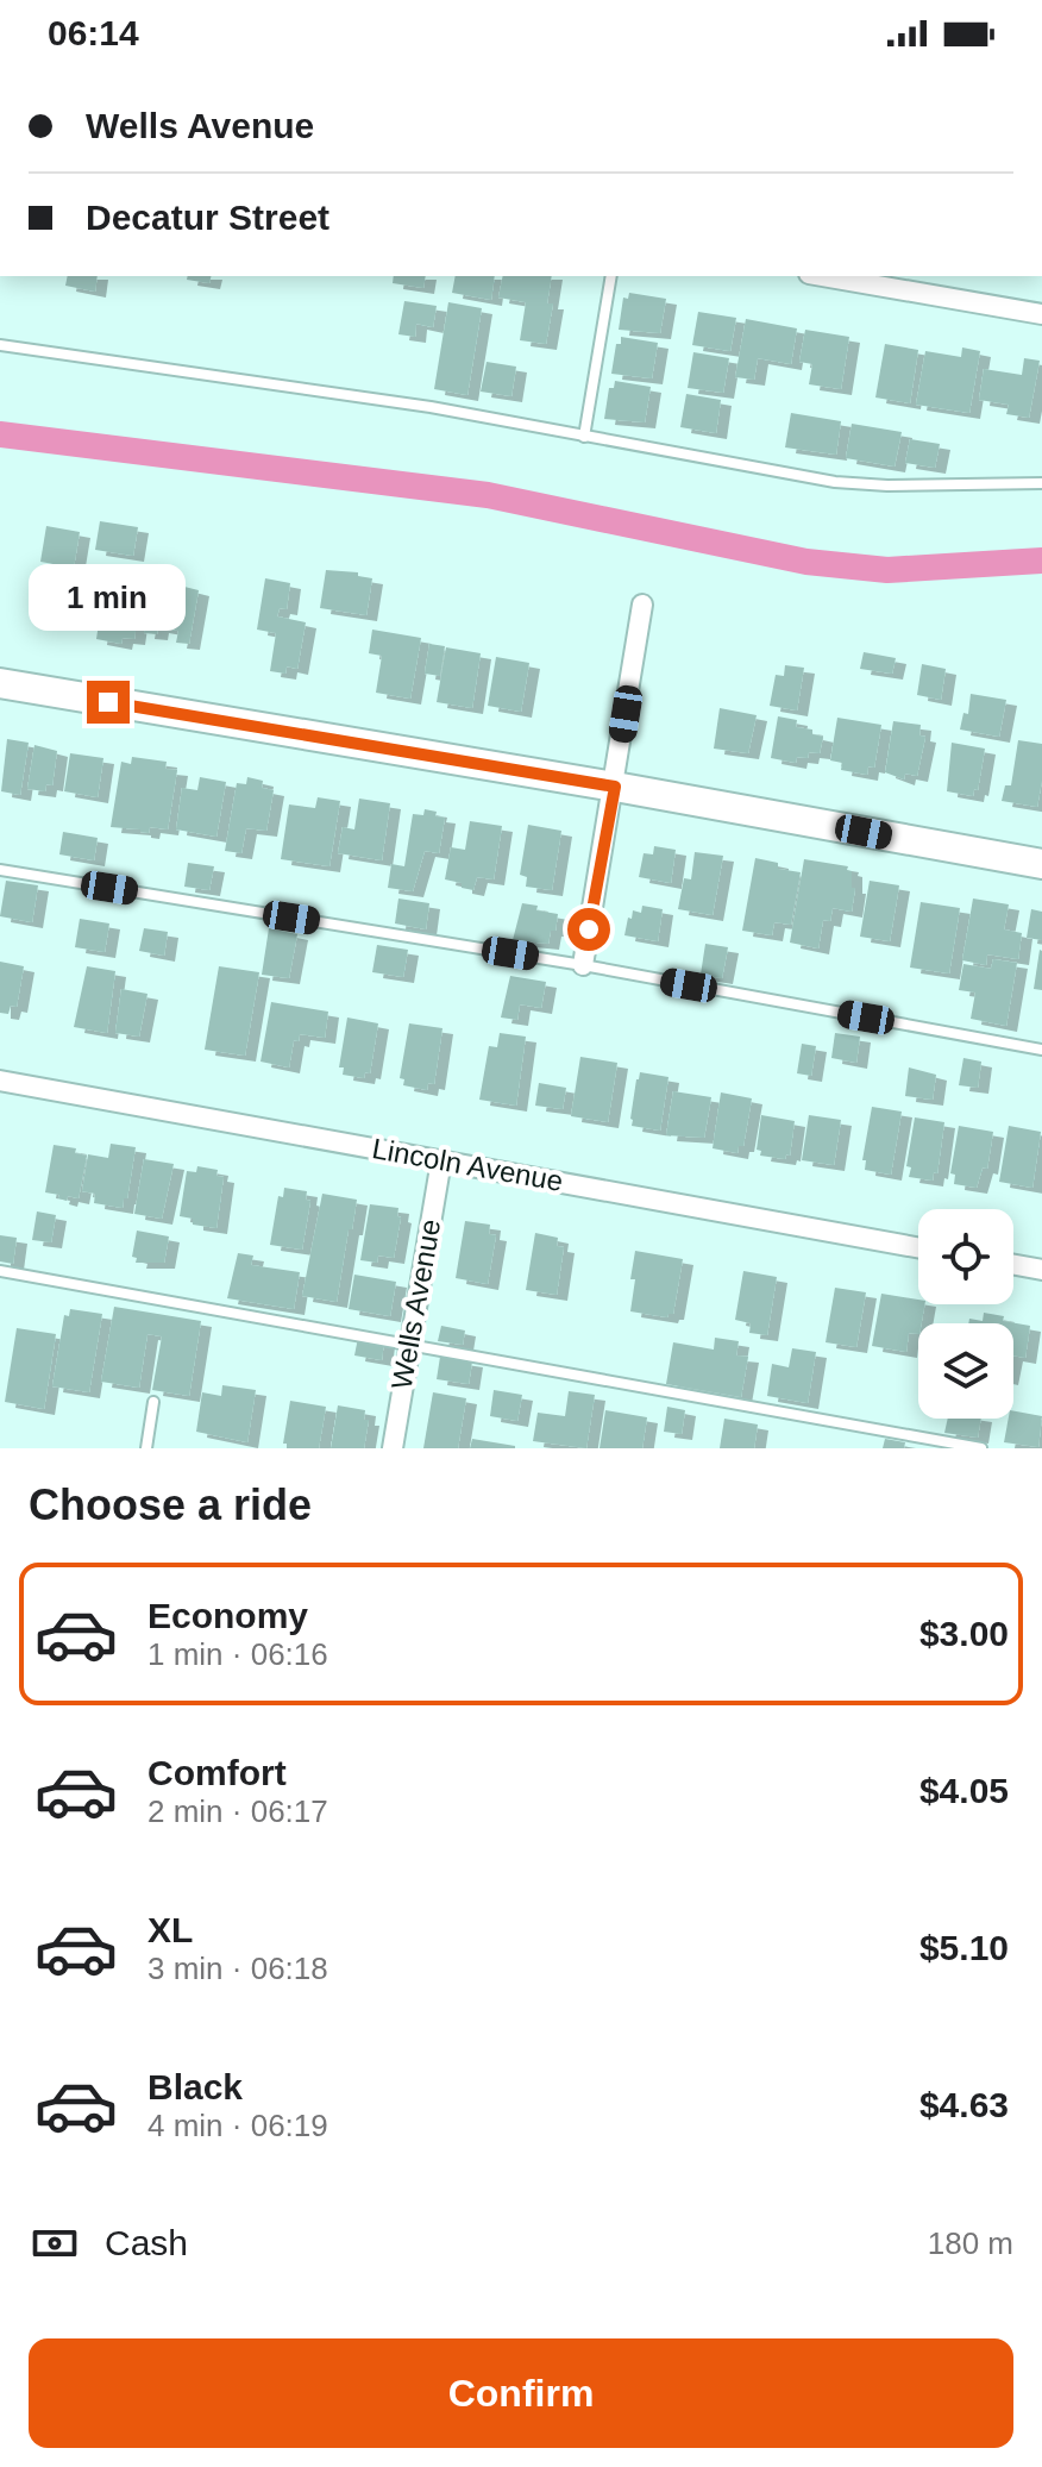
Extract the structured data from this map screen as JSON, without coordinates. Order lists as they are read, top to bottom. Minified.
{"streets":{"street":["Lincoln Avenue","Wells Avenue"]},"crossings":[["Lincoln Avenue","Wells Avenue"]],"page":{"status":"06:14","banner":["Wells Avenue","Decatur Street"],"bubble":"1 min","heading":"Choose a ride","list":[{"name":"Economy","note":"1 min · 06:16","value":"$3.00"},{"name":"Comfort","note":"2 min · 06:17","value":"$4.05"},{"name":"XL","note":"3 min · 06:18","value":"$5.10"},{"name":"Black","note":"4 min · 06:19","value":"$4.63"}],"pay":["Cash","180 m"],"buttons":"Confirm"}}
